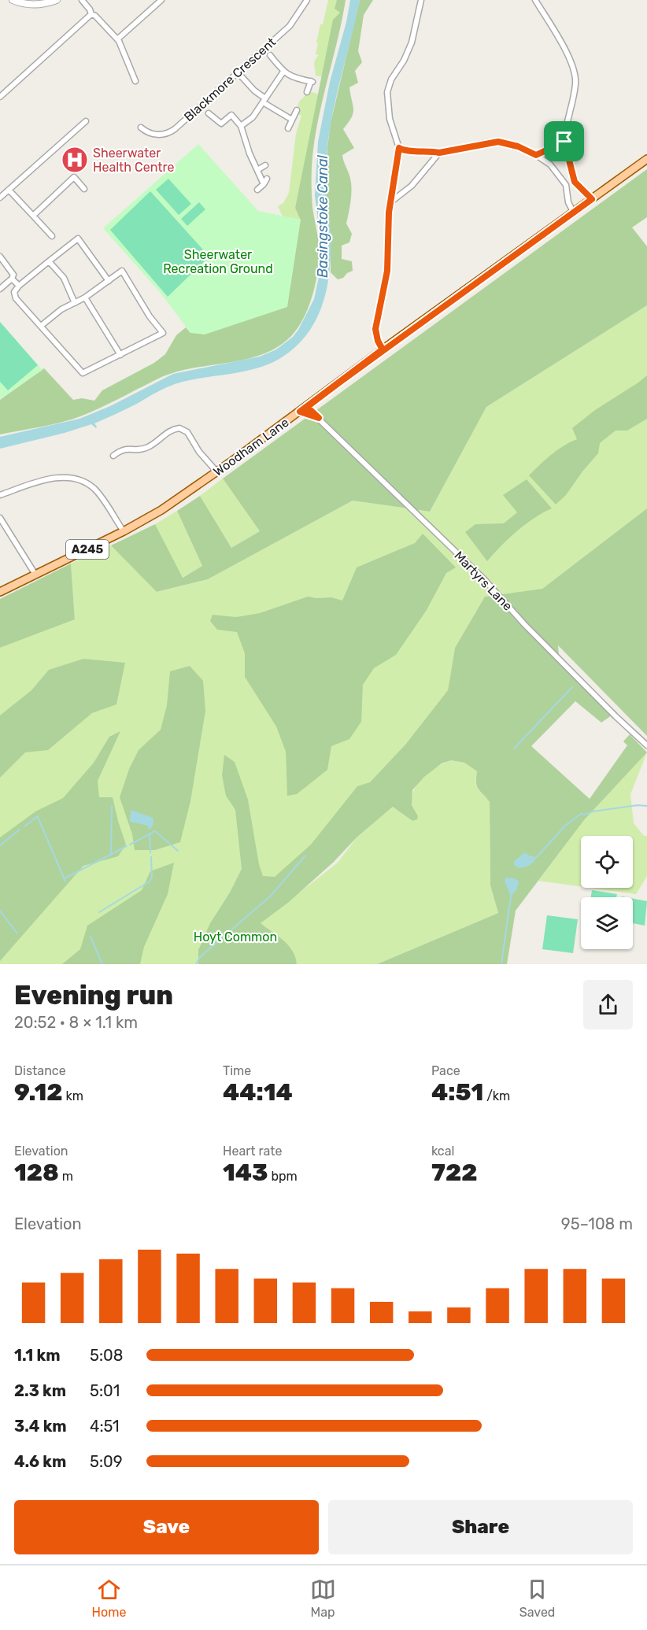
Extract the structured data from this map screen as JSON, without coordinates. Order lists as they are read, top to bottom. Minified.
{"streets":{"main road":["Woodham Lane","A245"],"street":["Blackmore Crescent","Martyrs Lane"]},"crossings":[["Woodham Lane","Martyrs Lane"]],"water":["Basingstoke Canal"],"parks":["Sheerwater Recreation Ground","Hoyt Common"],"places":{"hospital":["Sheerwater Health Centre"]},"page":{"heading":["Evening run","20:52 · 8 × 1.1 km"],"stats":[["Distance","9.12 km"],["Time","44:14"],["Pace","4:51 /km"],["Elevation","128 m"],["Heart rate","143 bpm"],["kcal","722"]],"chart":["Elevation","95–108 m"],"list":[{"name":"1.1 km","note":"5:08"},{"name":"2.3 km","note":"5:01"},{"name":"3.4 km","note":"4:51"},{"name":"4.6 km","note":"5:09"}],"buttons":["Save","Share"],"tabs":["Home","Map","Saved"]}}
